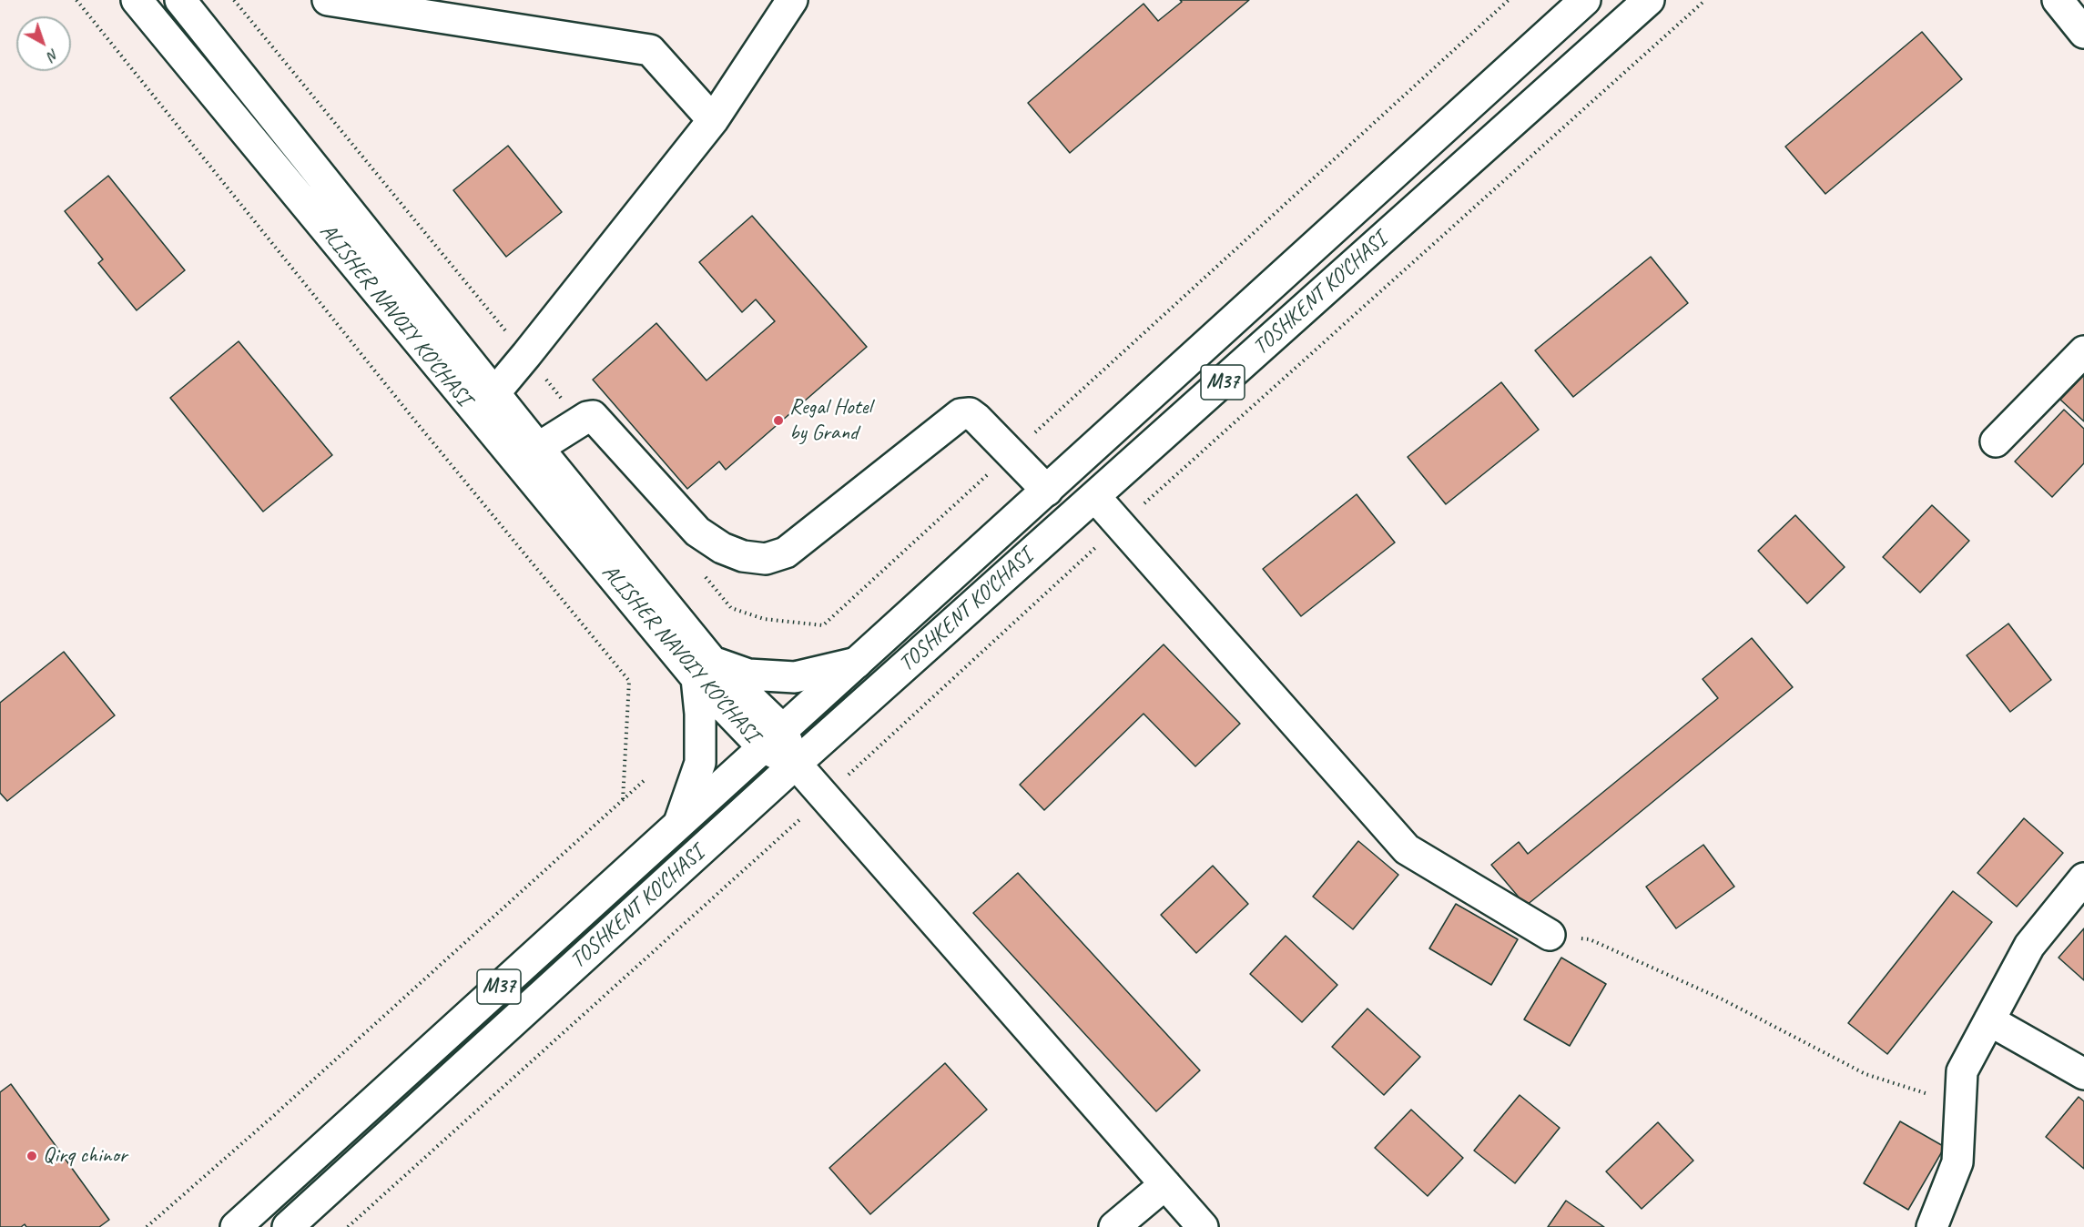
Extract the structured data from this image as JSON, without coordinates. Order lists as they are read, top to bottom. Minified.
{"streets":{"main road":["TOSHKENT KO'CHASI","ALISHER NAVOIY KO'CHASI","M37"]},"crossings":[["TOSHKENT KO'CHASI","ALISHER NAVOIY KO'CHASI"]],"places":["Regal Hotel by Grand","Qirq chinor"],"north":"bottom right"}
